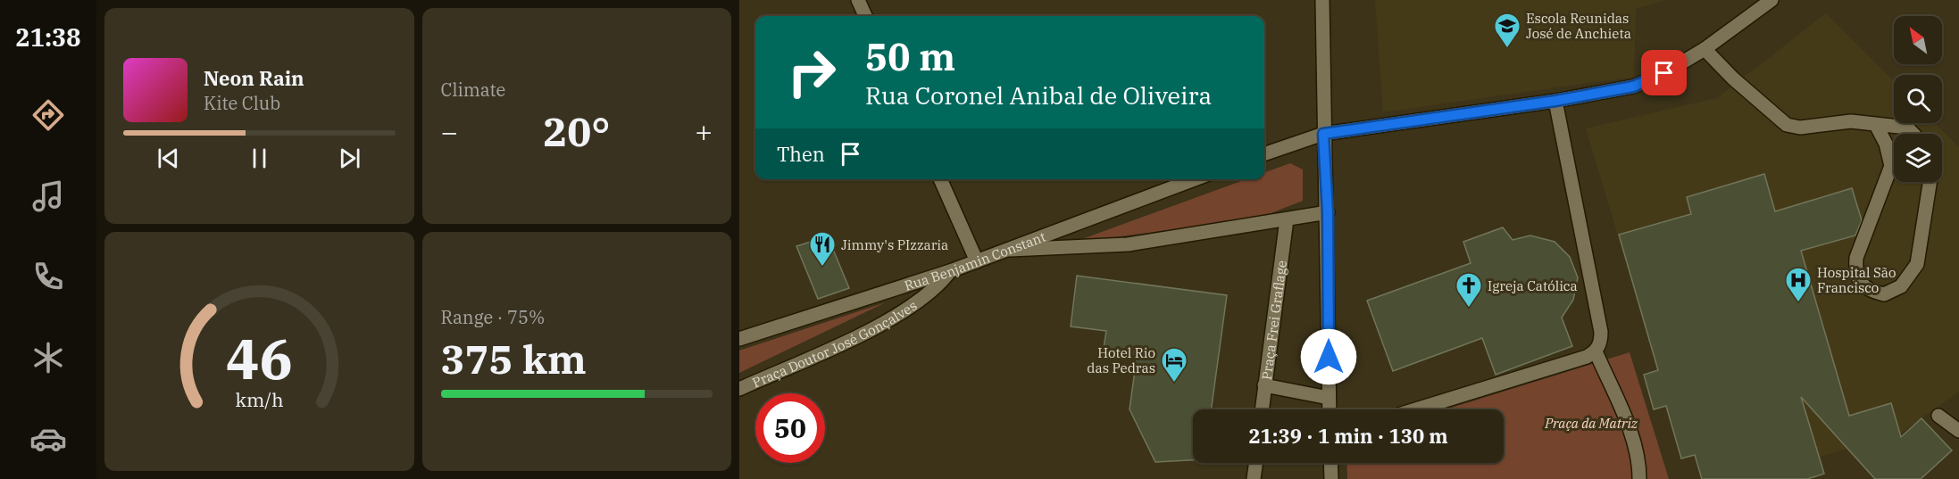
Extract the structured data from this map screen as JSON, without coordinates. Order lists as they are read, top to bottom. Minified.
{"streets":{"street":["Rua Benjamin Constant","Praça Frei Graflage","Praça Doutor José Gonçalves"]},"crossings":[["Rua Benjamin Constant","Praça Doutor José Gonçalves"]],"parks":["Praça da Matriz"],"places":{"school or university":["Escola Reunidas José de Anchieta"],"restaurant":["Jimmy's PIzzaria"],"hospital":["Hospital São Francisco"],"church":["Igreja Católica"],"hotel":["Hotel Rio das Pedras"]},"north":"top left","page":{"tabs":"21:38","tile":["Climate",["Range · 75%","375 km"]],"turn":["50 m","Rua Coronel Anibal de Oliveira"],"song":["Neon Rain","Kite Club"],"heat":["−","20°","+"],"then":"Then","limit":"50","trip":"21:39 · 1 min · 130 m","gauge":["46","km/h"]}}
